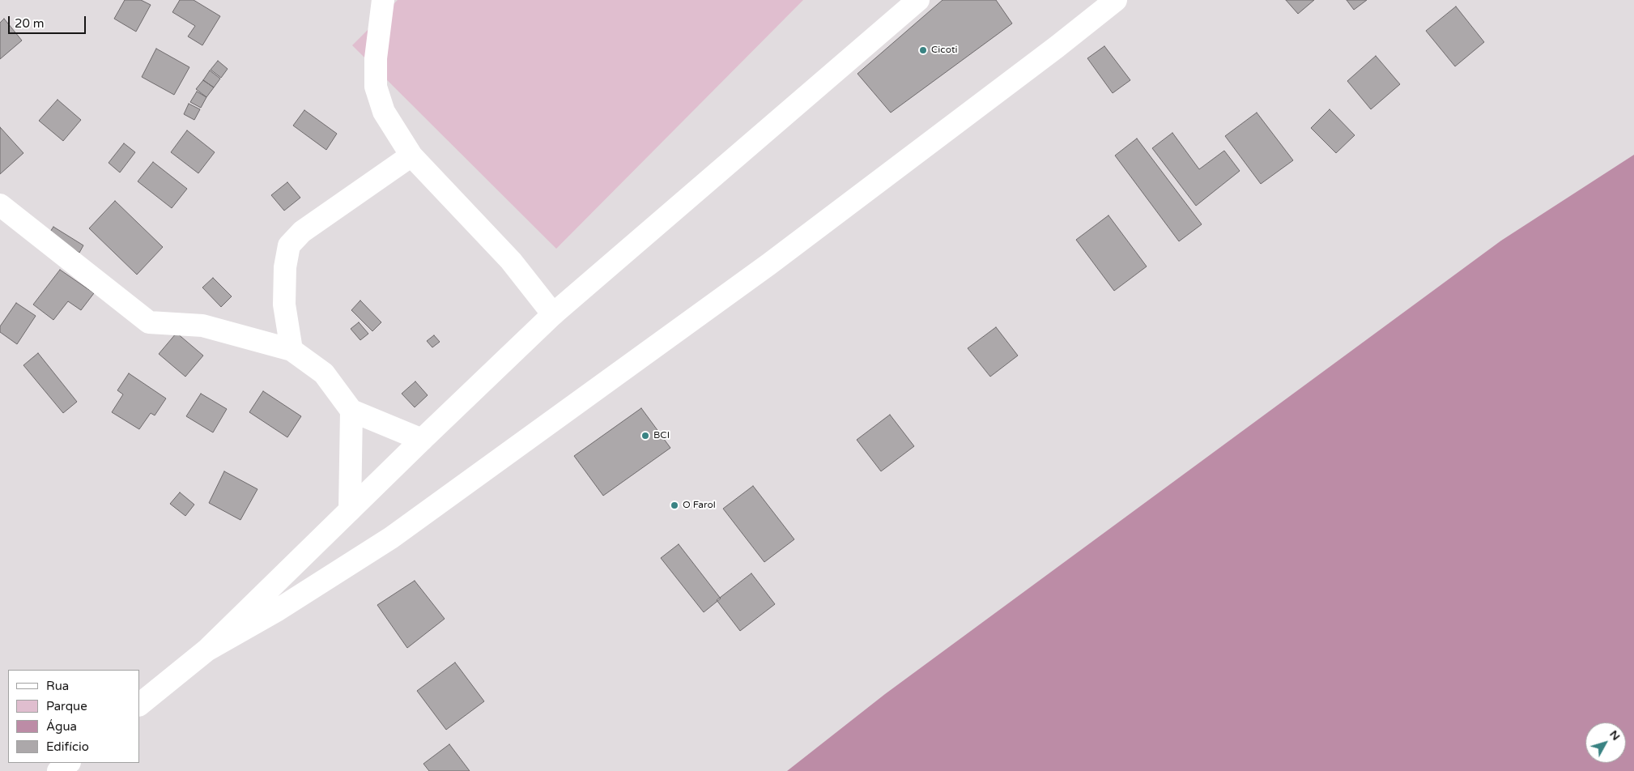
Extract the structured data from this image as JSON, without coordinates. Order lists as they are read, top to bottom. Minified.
{"places":["Cicoti","BCI","O Farol"],"legend":["Rua","Parque","Água","Edifício"],"scale_bar":"20 m","north":"top right"}
